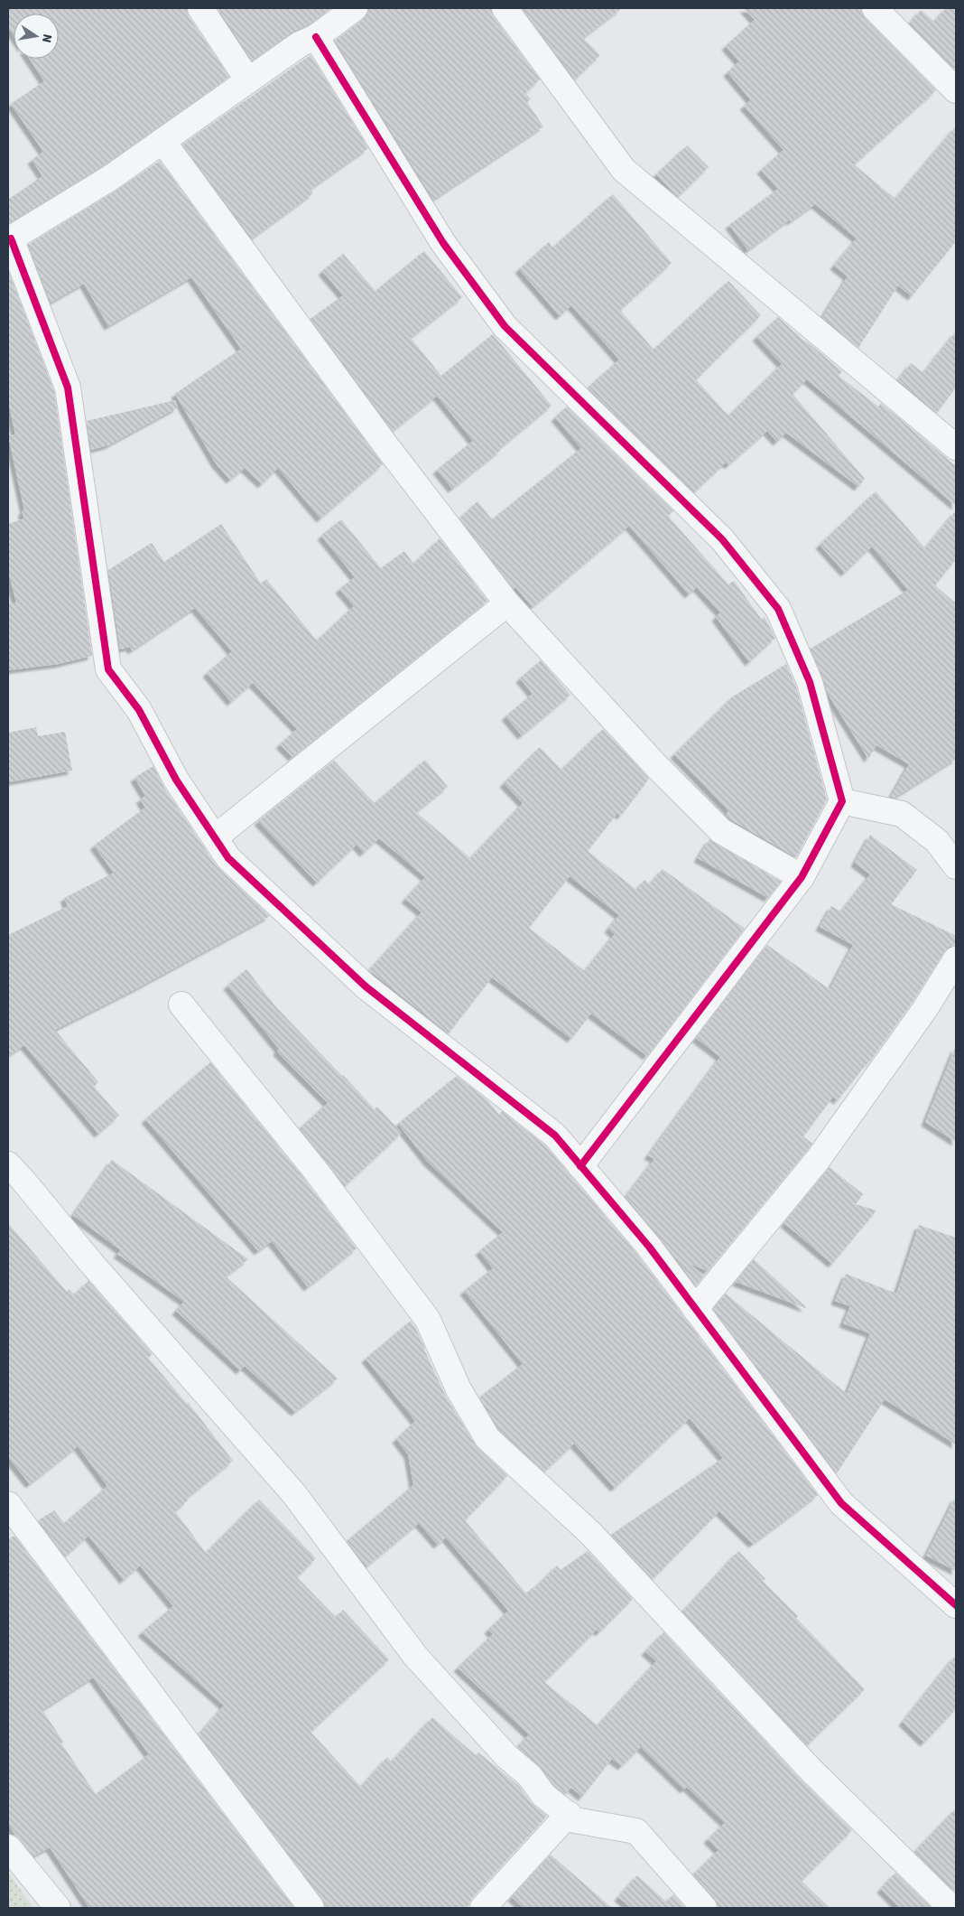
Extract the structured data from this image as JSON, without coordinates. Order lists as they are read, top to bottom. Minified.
{"north":"right"}
